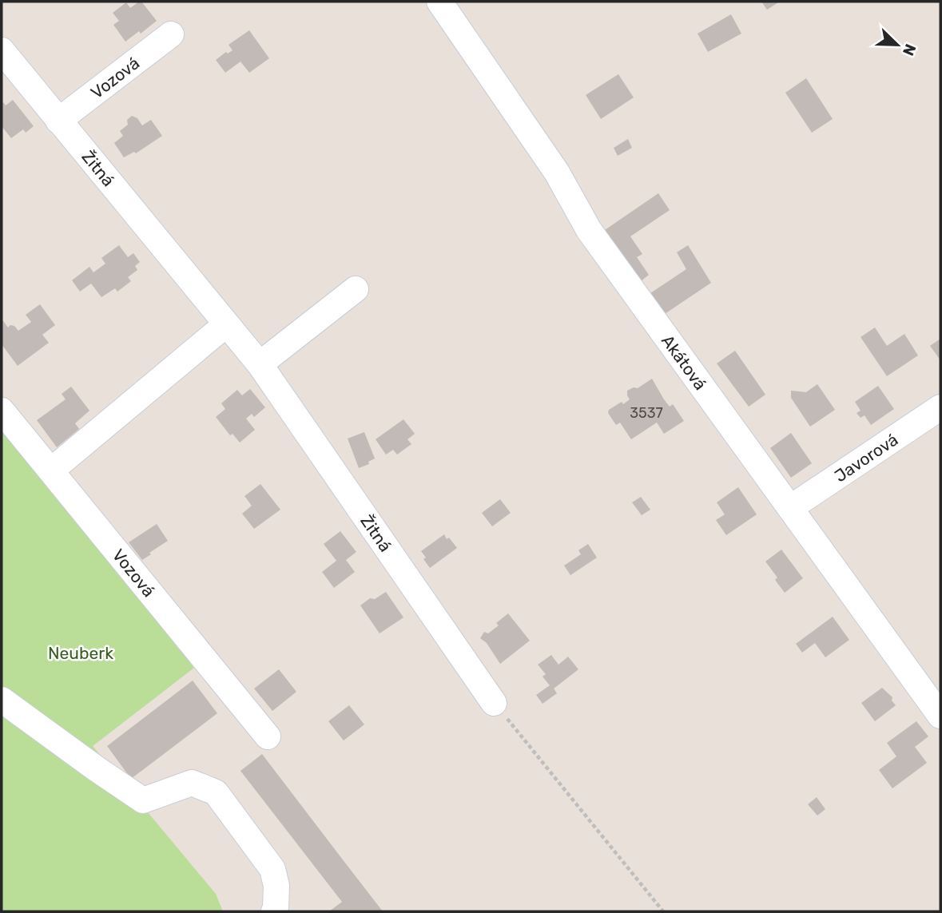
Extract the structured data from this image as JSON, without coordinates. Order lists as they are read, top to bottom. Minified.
{"streets":{"street":["Vozová","Žitná","Akátová","Javorová"]},"crossings":[["Vozová","Žitná"],["Akátová","Javorová"]],"parks":["Neuberk"],"house_numbers":["3537"],"north":"bottom right"}
